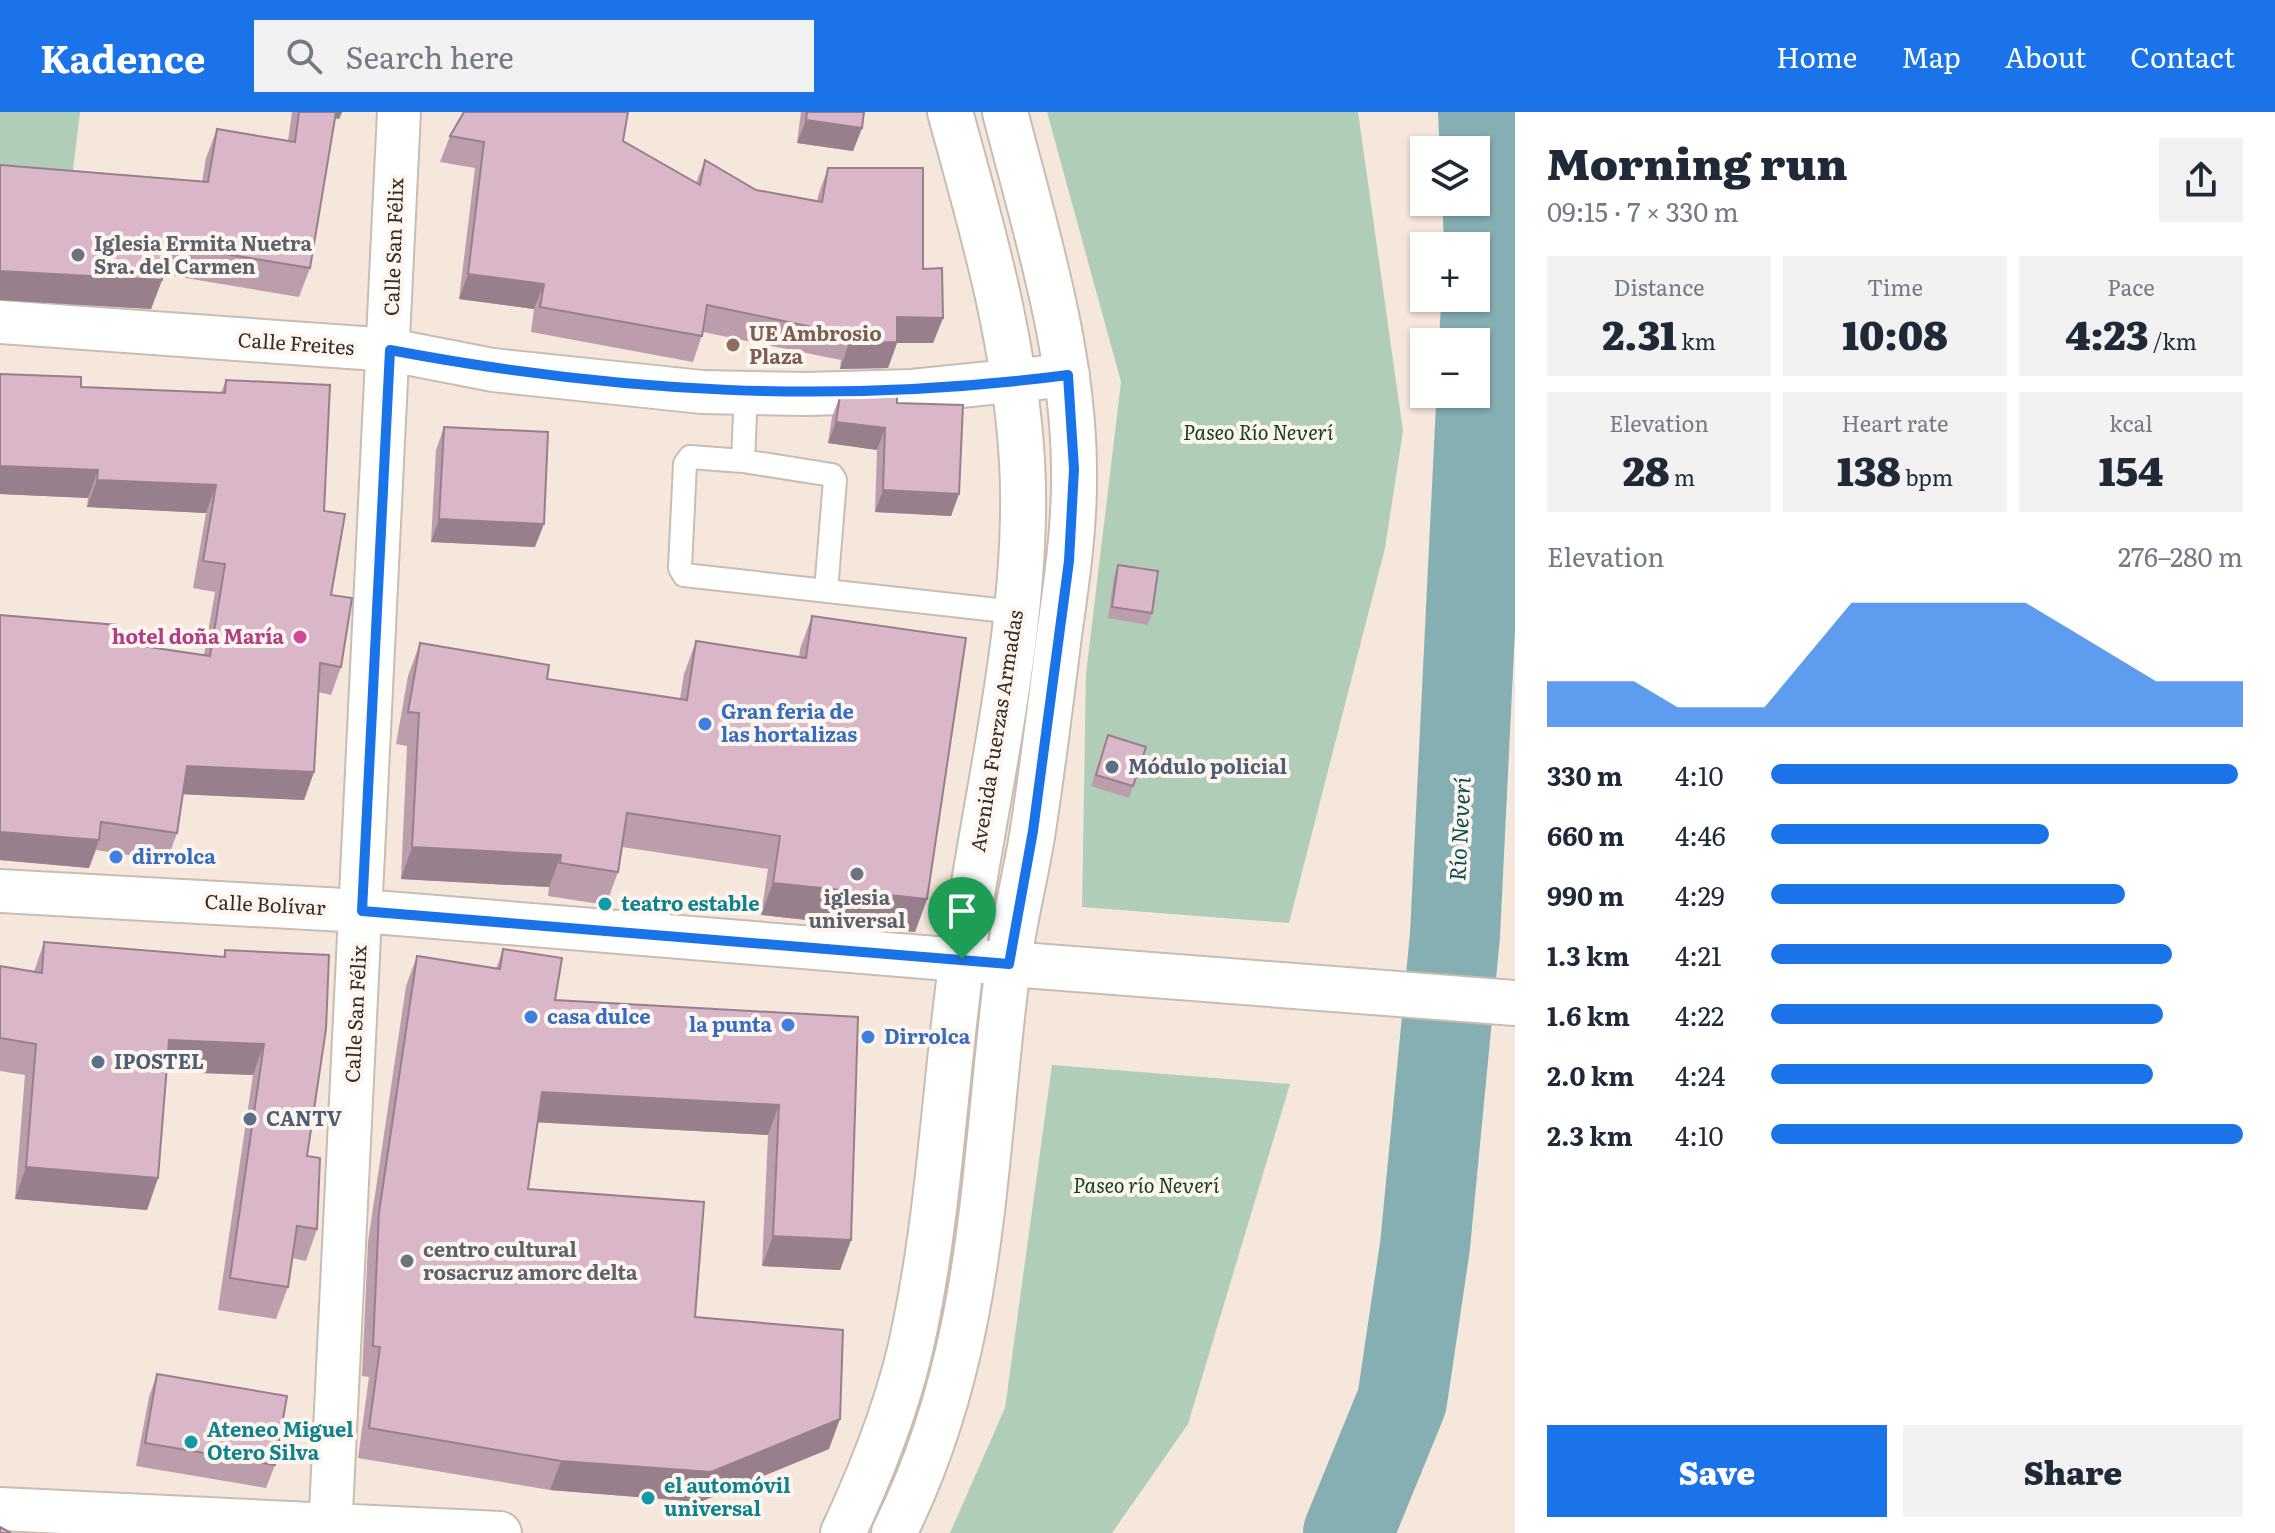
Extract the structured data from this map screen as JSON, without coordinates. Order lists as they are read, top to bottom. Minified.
{"streets":{"street":["Calle San Félix","Calle Freites","Avenida Fuerzas Armadas","Calle Bolívar"]},"crossings":[["Calle San Félix","Calle Freites"],["Calle San Félix","Calle Bolívar"],["Calle Freites","Avenida Fuerzas Armadas"],["Avenida Fuerzas Armadas","Calle Bolívar"]],"water":["Río Neverí"],"parks":["Paseo Río Neverí","Paseo río Neverí"],"places":["Iglesia Ermita Nuetra Sra. del Carmen","UE Ambrosio Plaza","hotel doña María","Gran feria de las hortalizas","Módulo policial","dirrolca","iglesia universal","teatro estable","casa dulce","la punta","Dirrolca","IPOSTEL","CANTV","centro cultural rosacruz amorc delta","Ateneo Miguel Otero Silva","el automóvil universal"],"page":{"header":"Kadence","search":"Search here","nav":["Home","Map","About","Contact"],"heading":["Morning run","09:15 · 7 × 330 m"],"map_buttons":["+","−"],"stats":[["Distance","2.31 km"],["Time","10:08"],["Pace","4:23 /km"],["Elevation","28 m"],["Heart rate","138 bpm"],["kcal","154"]],"chart":["Elevation","276–280 m"],"list":[{"name":"330 m","note":"4:10"},{"name":"660 m","note":"4:46"},{"name":"990 m","note":"4:29"},{"name":"1.3 km","note":"4:21"},{"name":"1.6 km","note":"4:22"},{"name":"2.0 km","note":"4:24"},{"name":"2.3 km","note":"4:10"}],"buttons":["Save","Share"]}}
